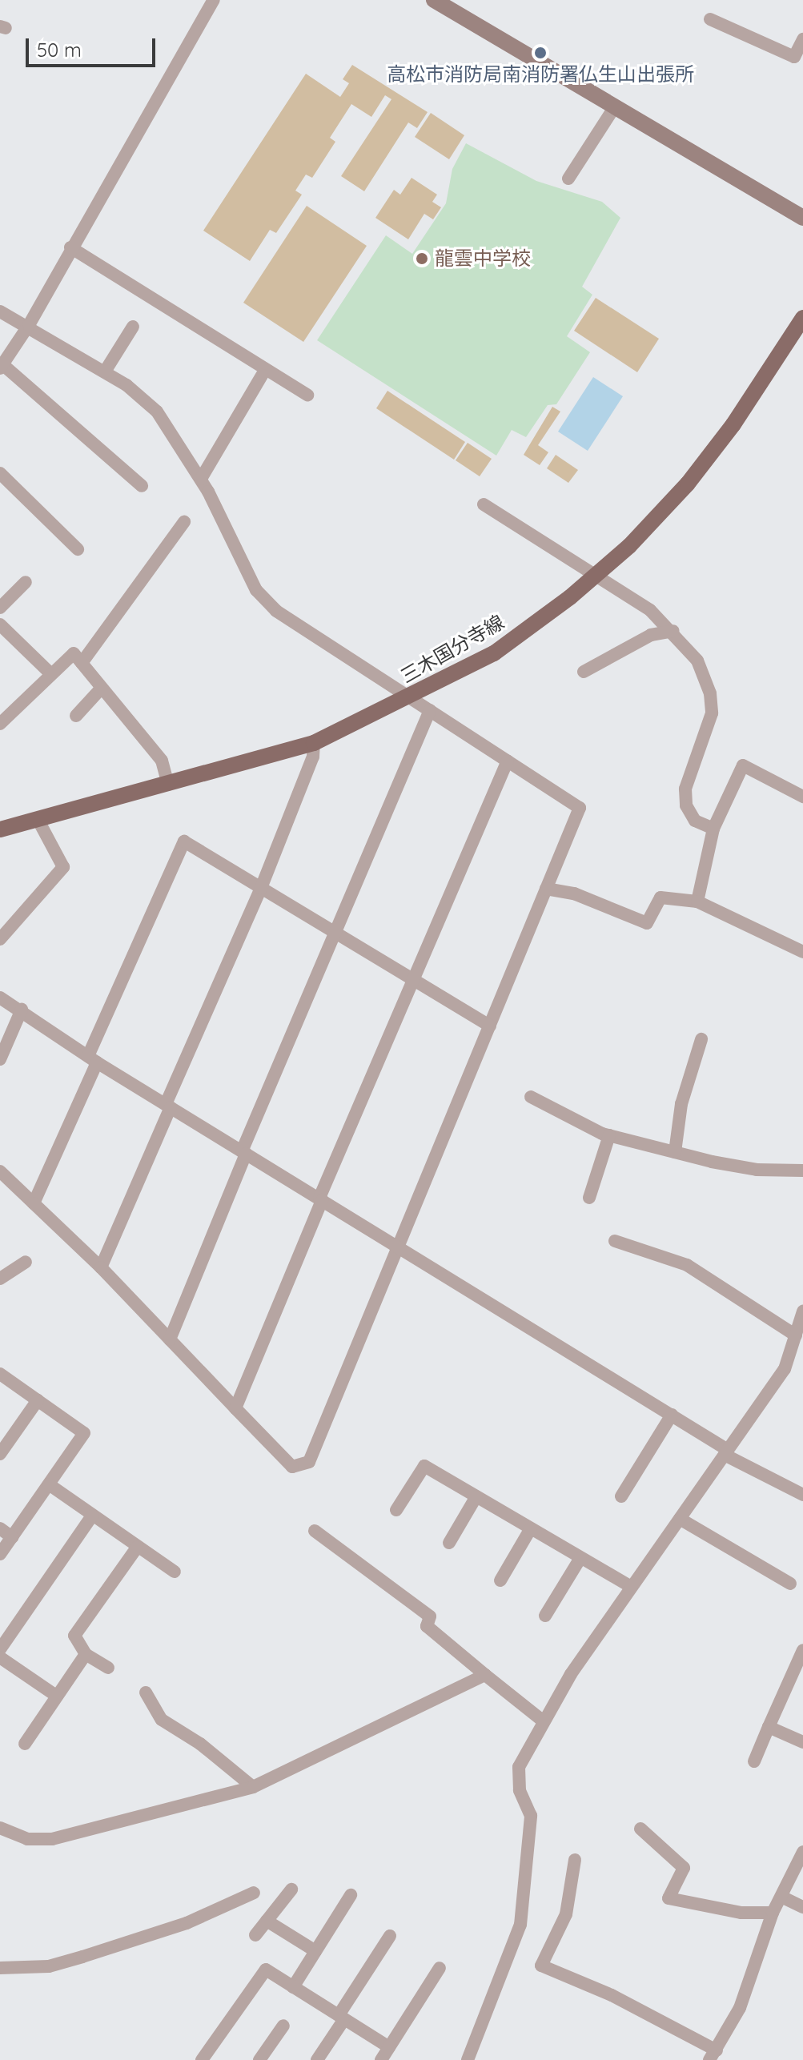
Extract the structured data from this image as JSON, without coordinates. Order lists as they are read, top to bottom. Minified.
{"streets":{"main road":["三木国分寺線"]},"places":["高松市消防局南消防署仏生山出張所","龍雲中学校"],"scale_bar":"50 m"}
